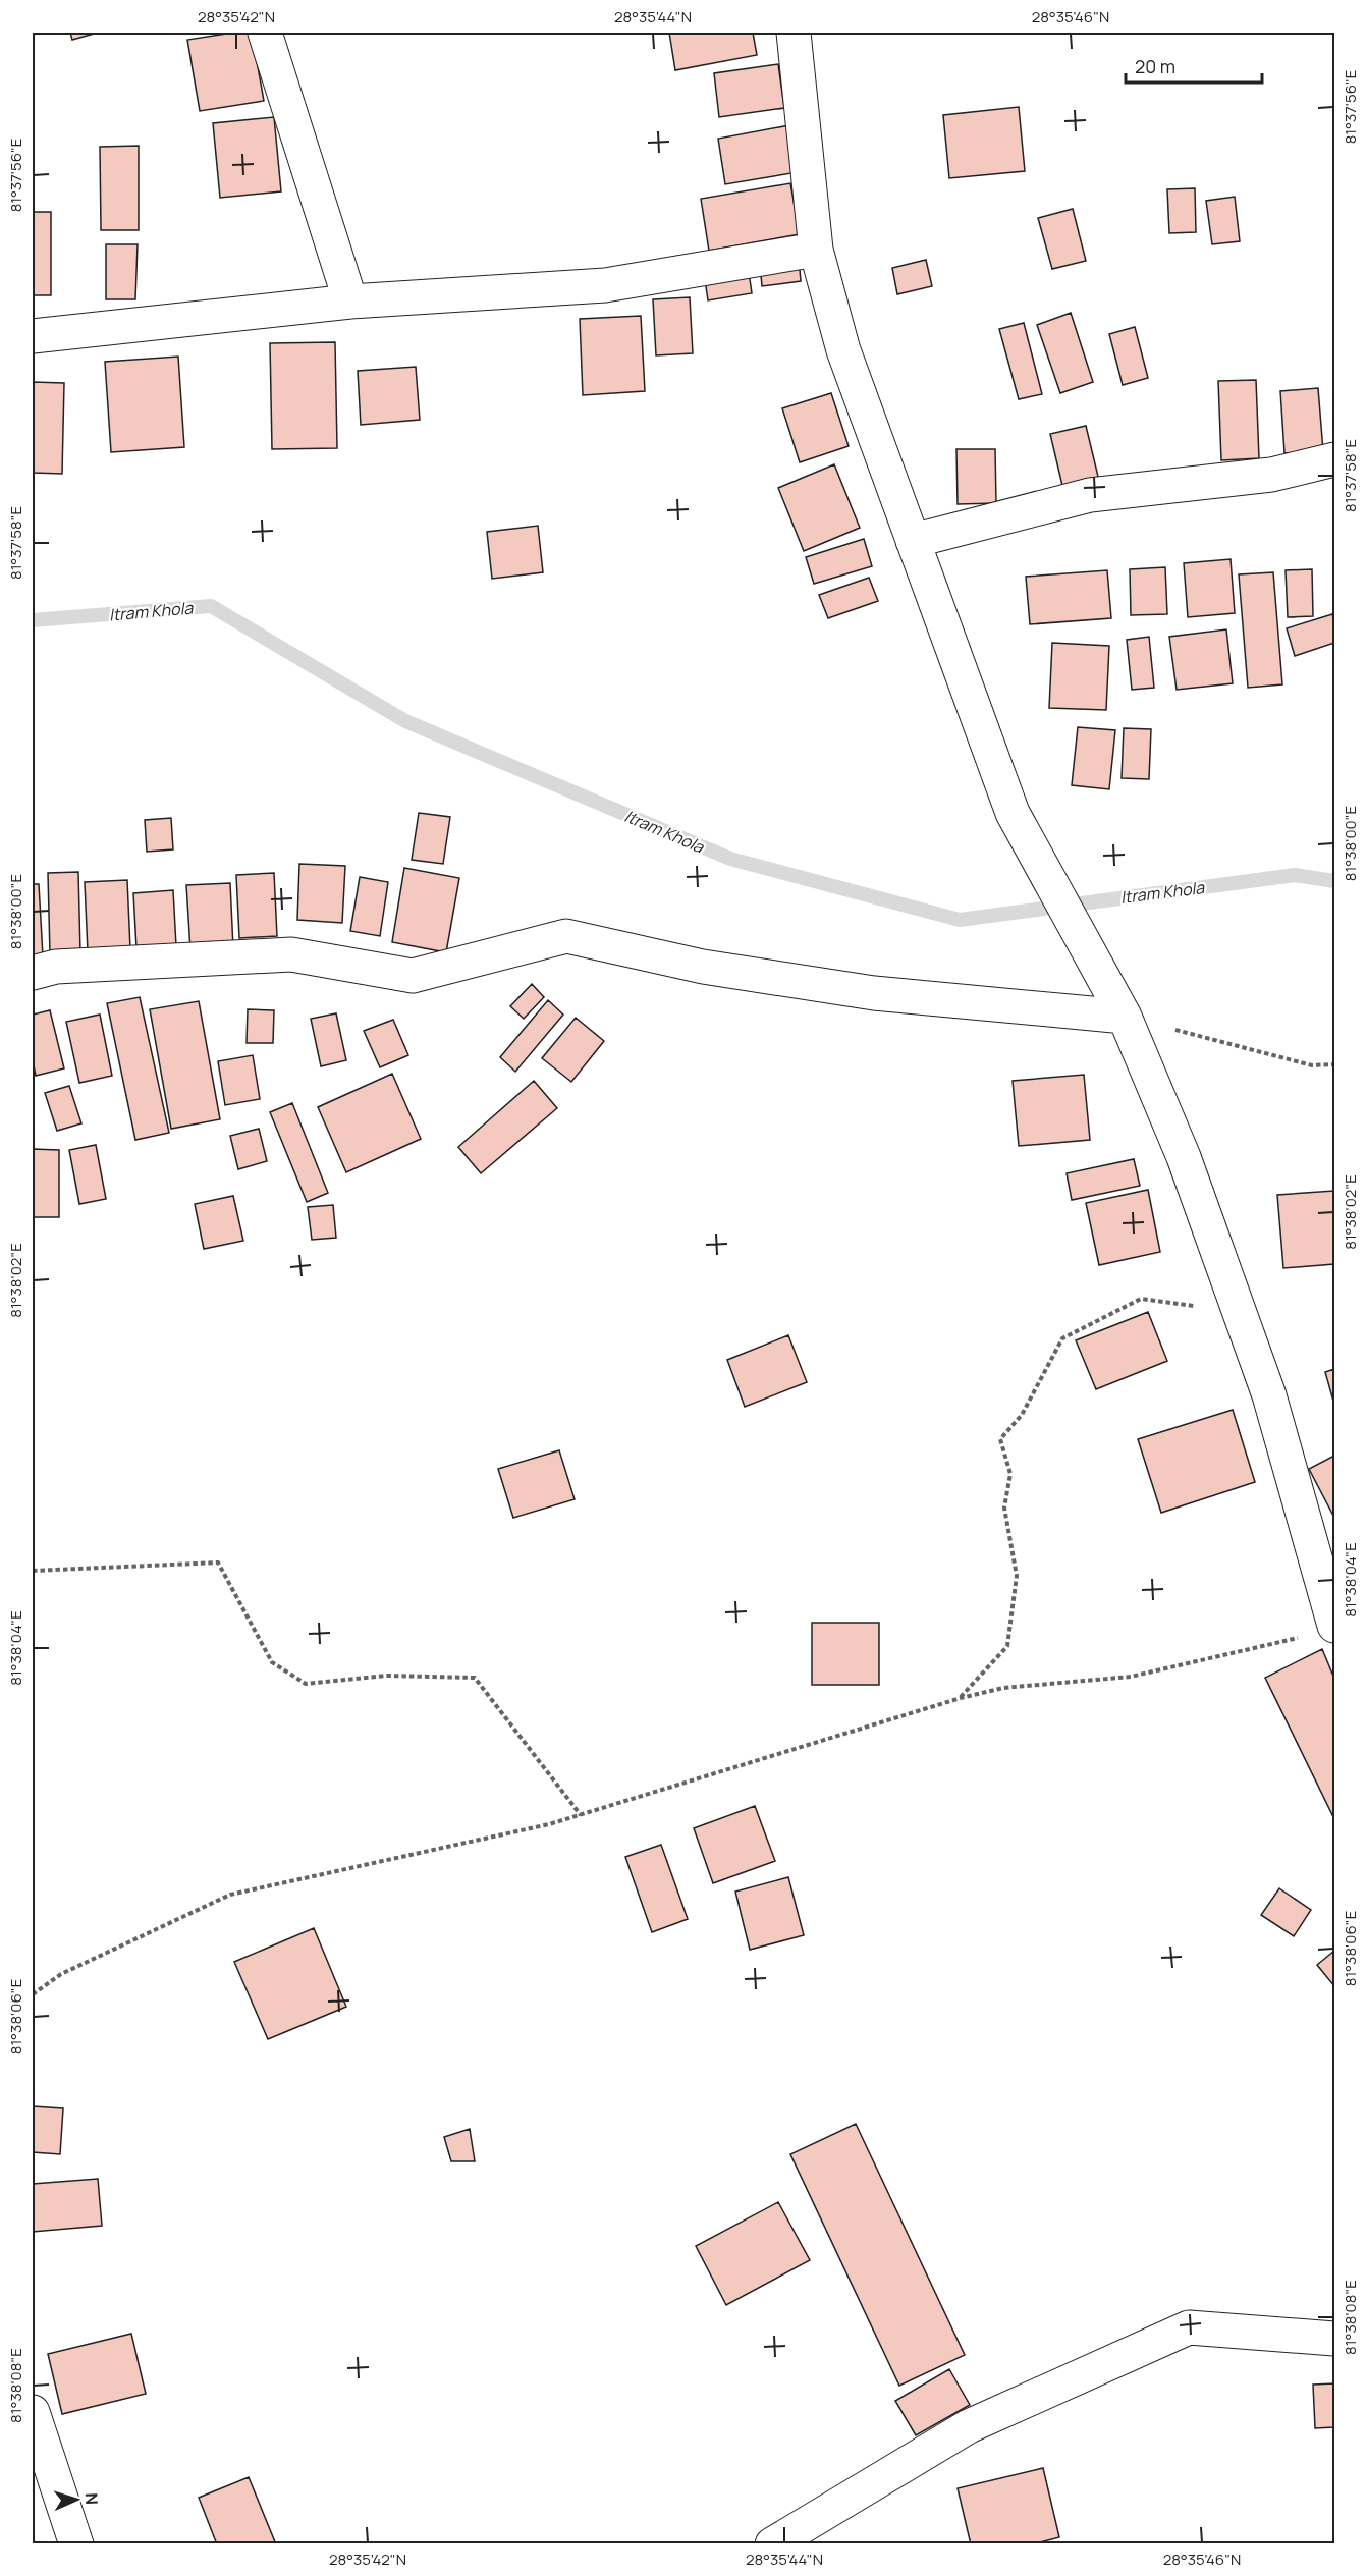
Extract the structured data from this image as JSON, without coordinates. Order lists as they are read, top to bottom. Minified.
{"water":["Itram Khola"],"scale_bar":"20 m","north":"right","coordinates":["28°35'42\"N","28°35'44\"N","28°35'46\"N","81°37'56\"E","81°37'58\"E","81°38'00\"E","81°38'02\"E","81°38'04\"E","81°38'06\"E","81°38'08\"E"]}
